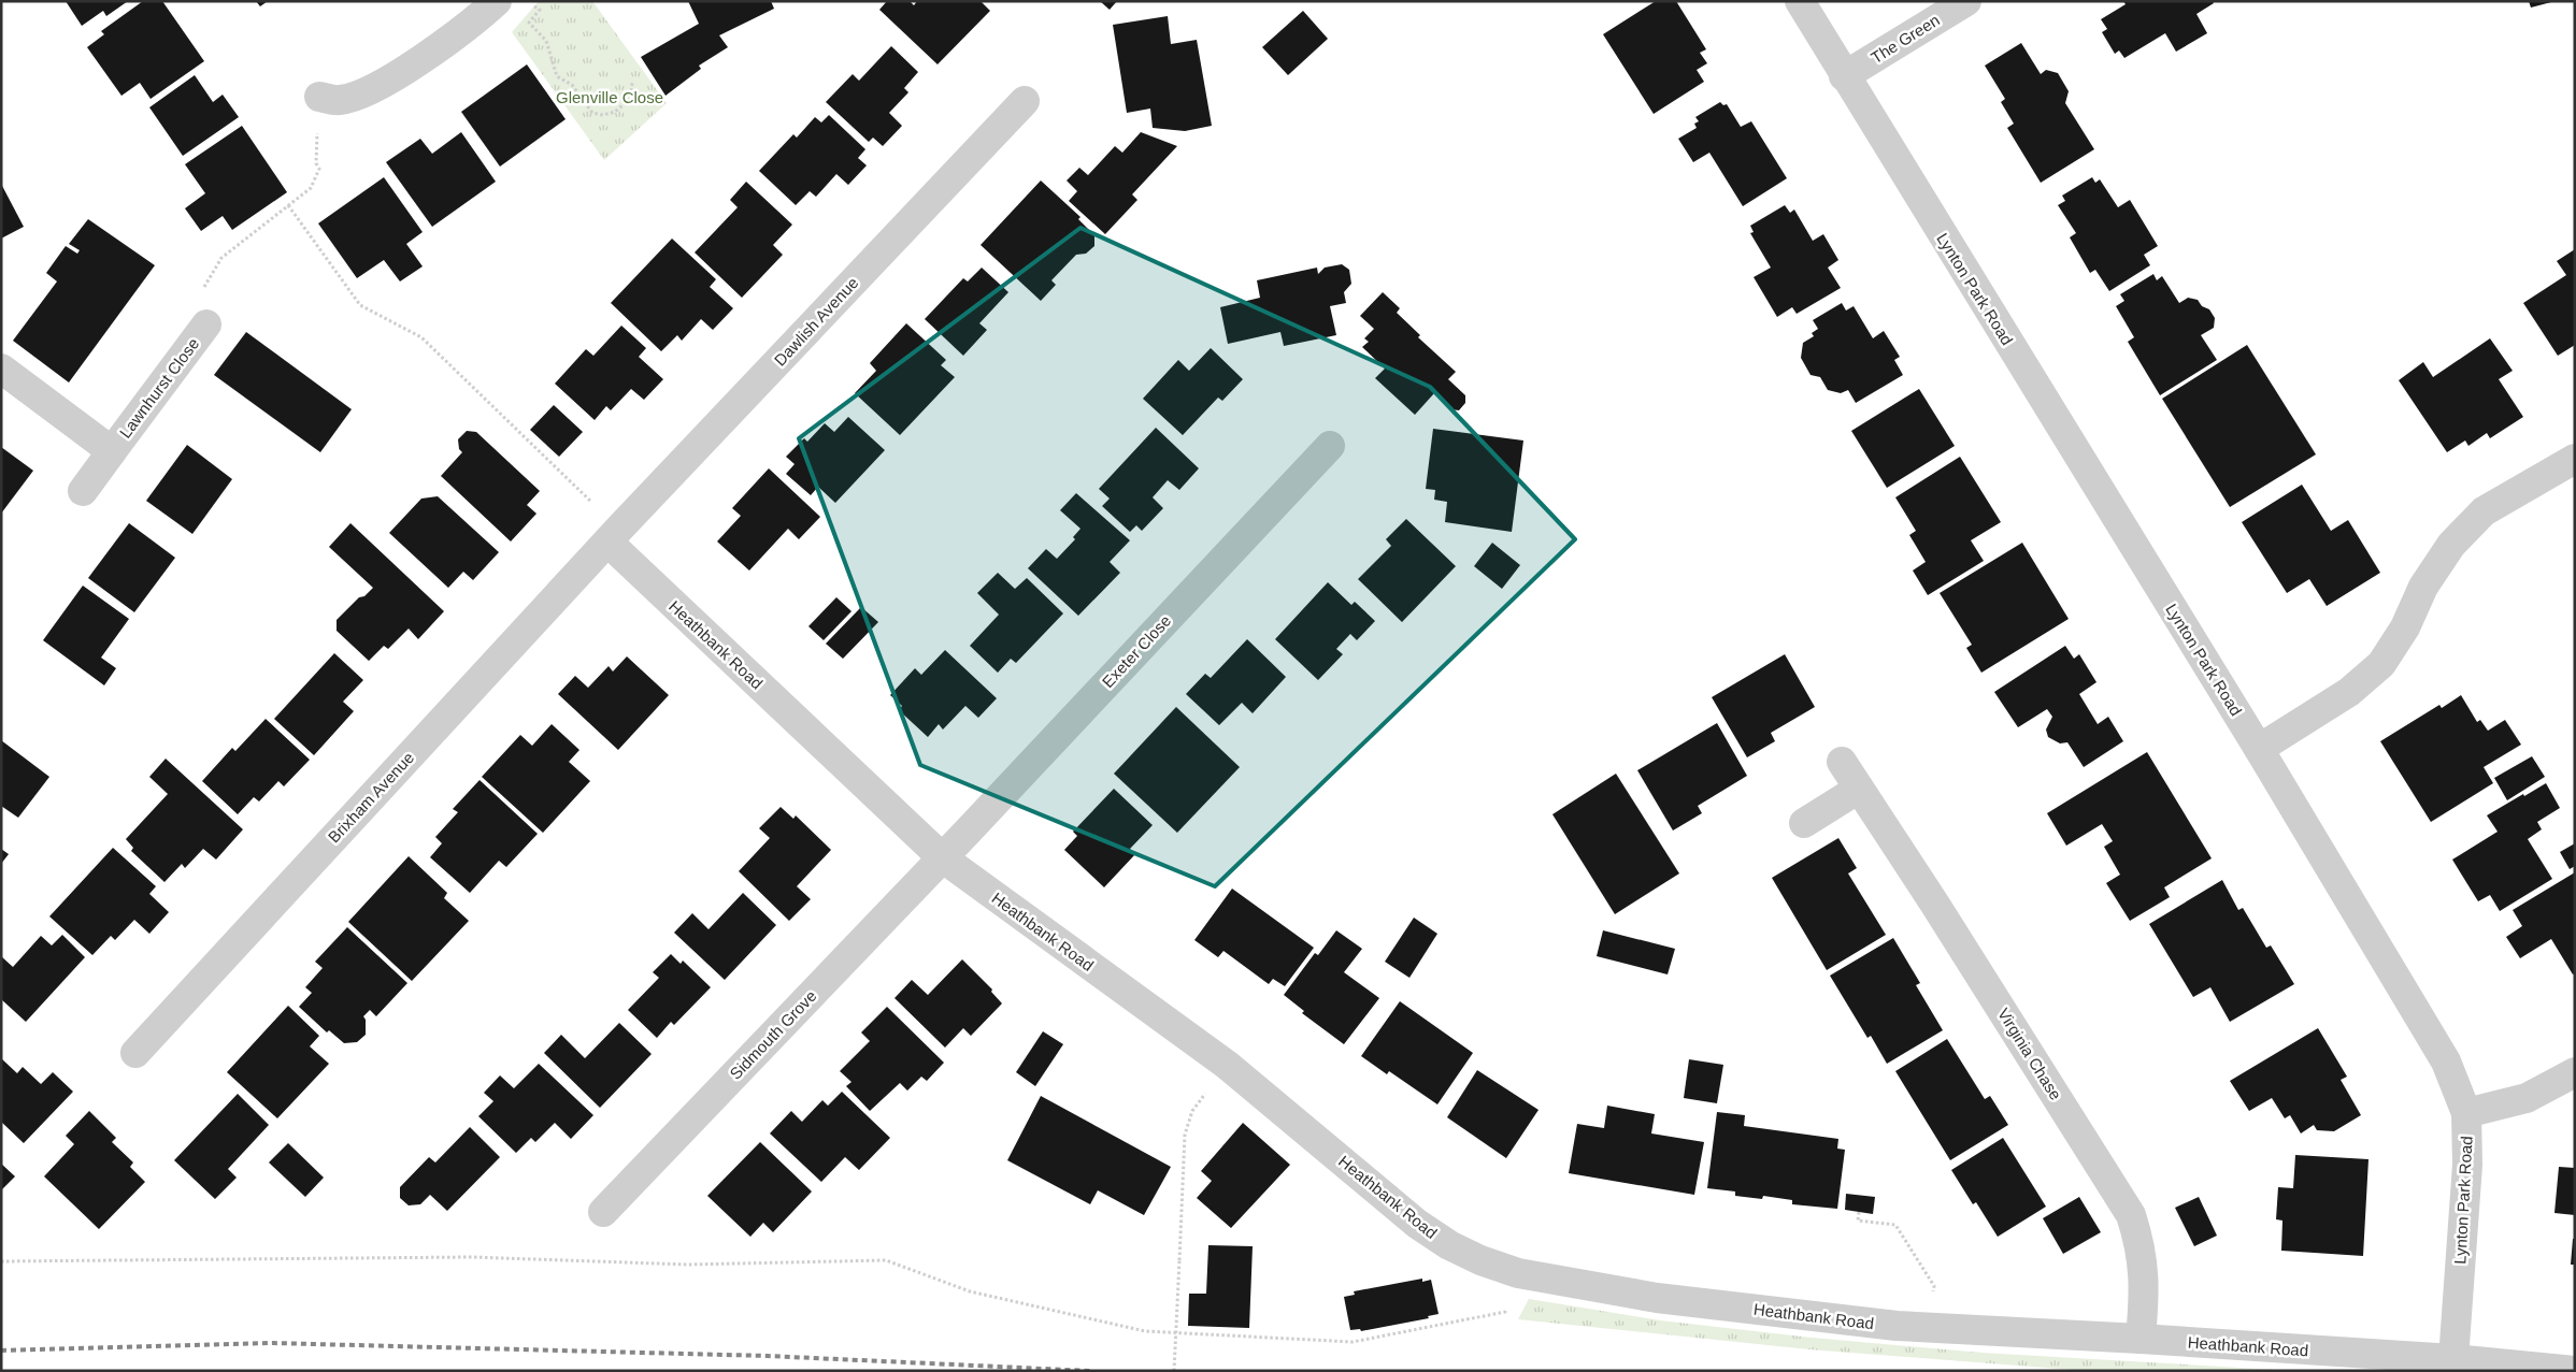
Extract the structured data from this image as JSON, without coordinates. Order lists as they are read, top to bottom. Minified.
{"streets":{"street":["The Green","Lynton Park Road","Dawlish Avenue","Lawnhurst Close","Heathbank Road","Exeter Close","Brixham Avenue","Sidmouth Grove","Virginia Chase"]},"crossings":[["The Green","Lynton Park Road"],["Lynton Park Road","Heathbank Road"],["Dawlish Avenue","Heathbank Road"],["Dawlish Avenue","Brixham Avenue"],["Heathbank Road","Exeter Close"],["Heathbank Road","Brixham Avenue"],["Heathbank Road","Sidmouth Grove"],["Heathbank Road","Virginia Chase"],["Exeter Close","Sidmouth Grove"]],"parks":["Glenville Close"]}
